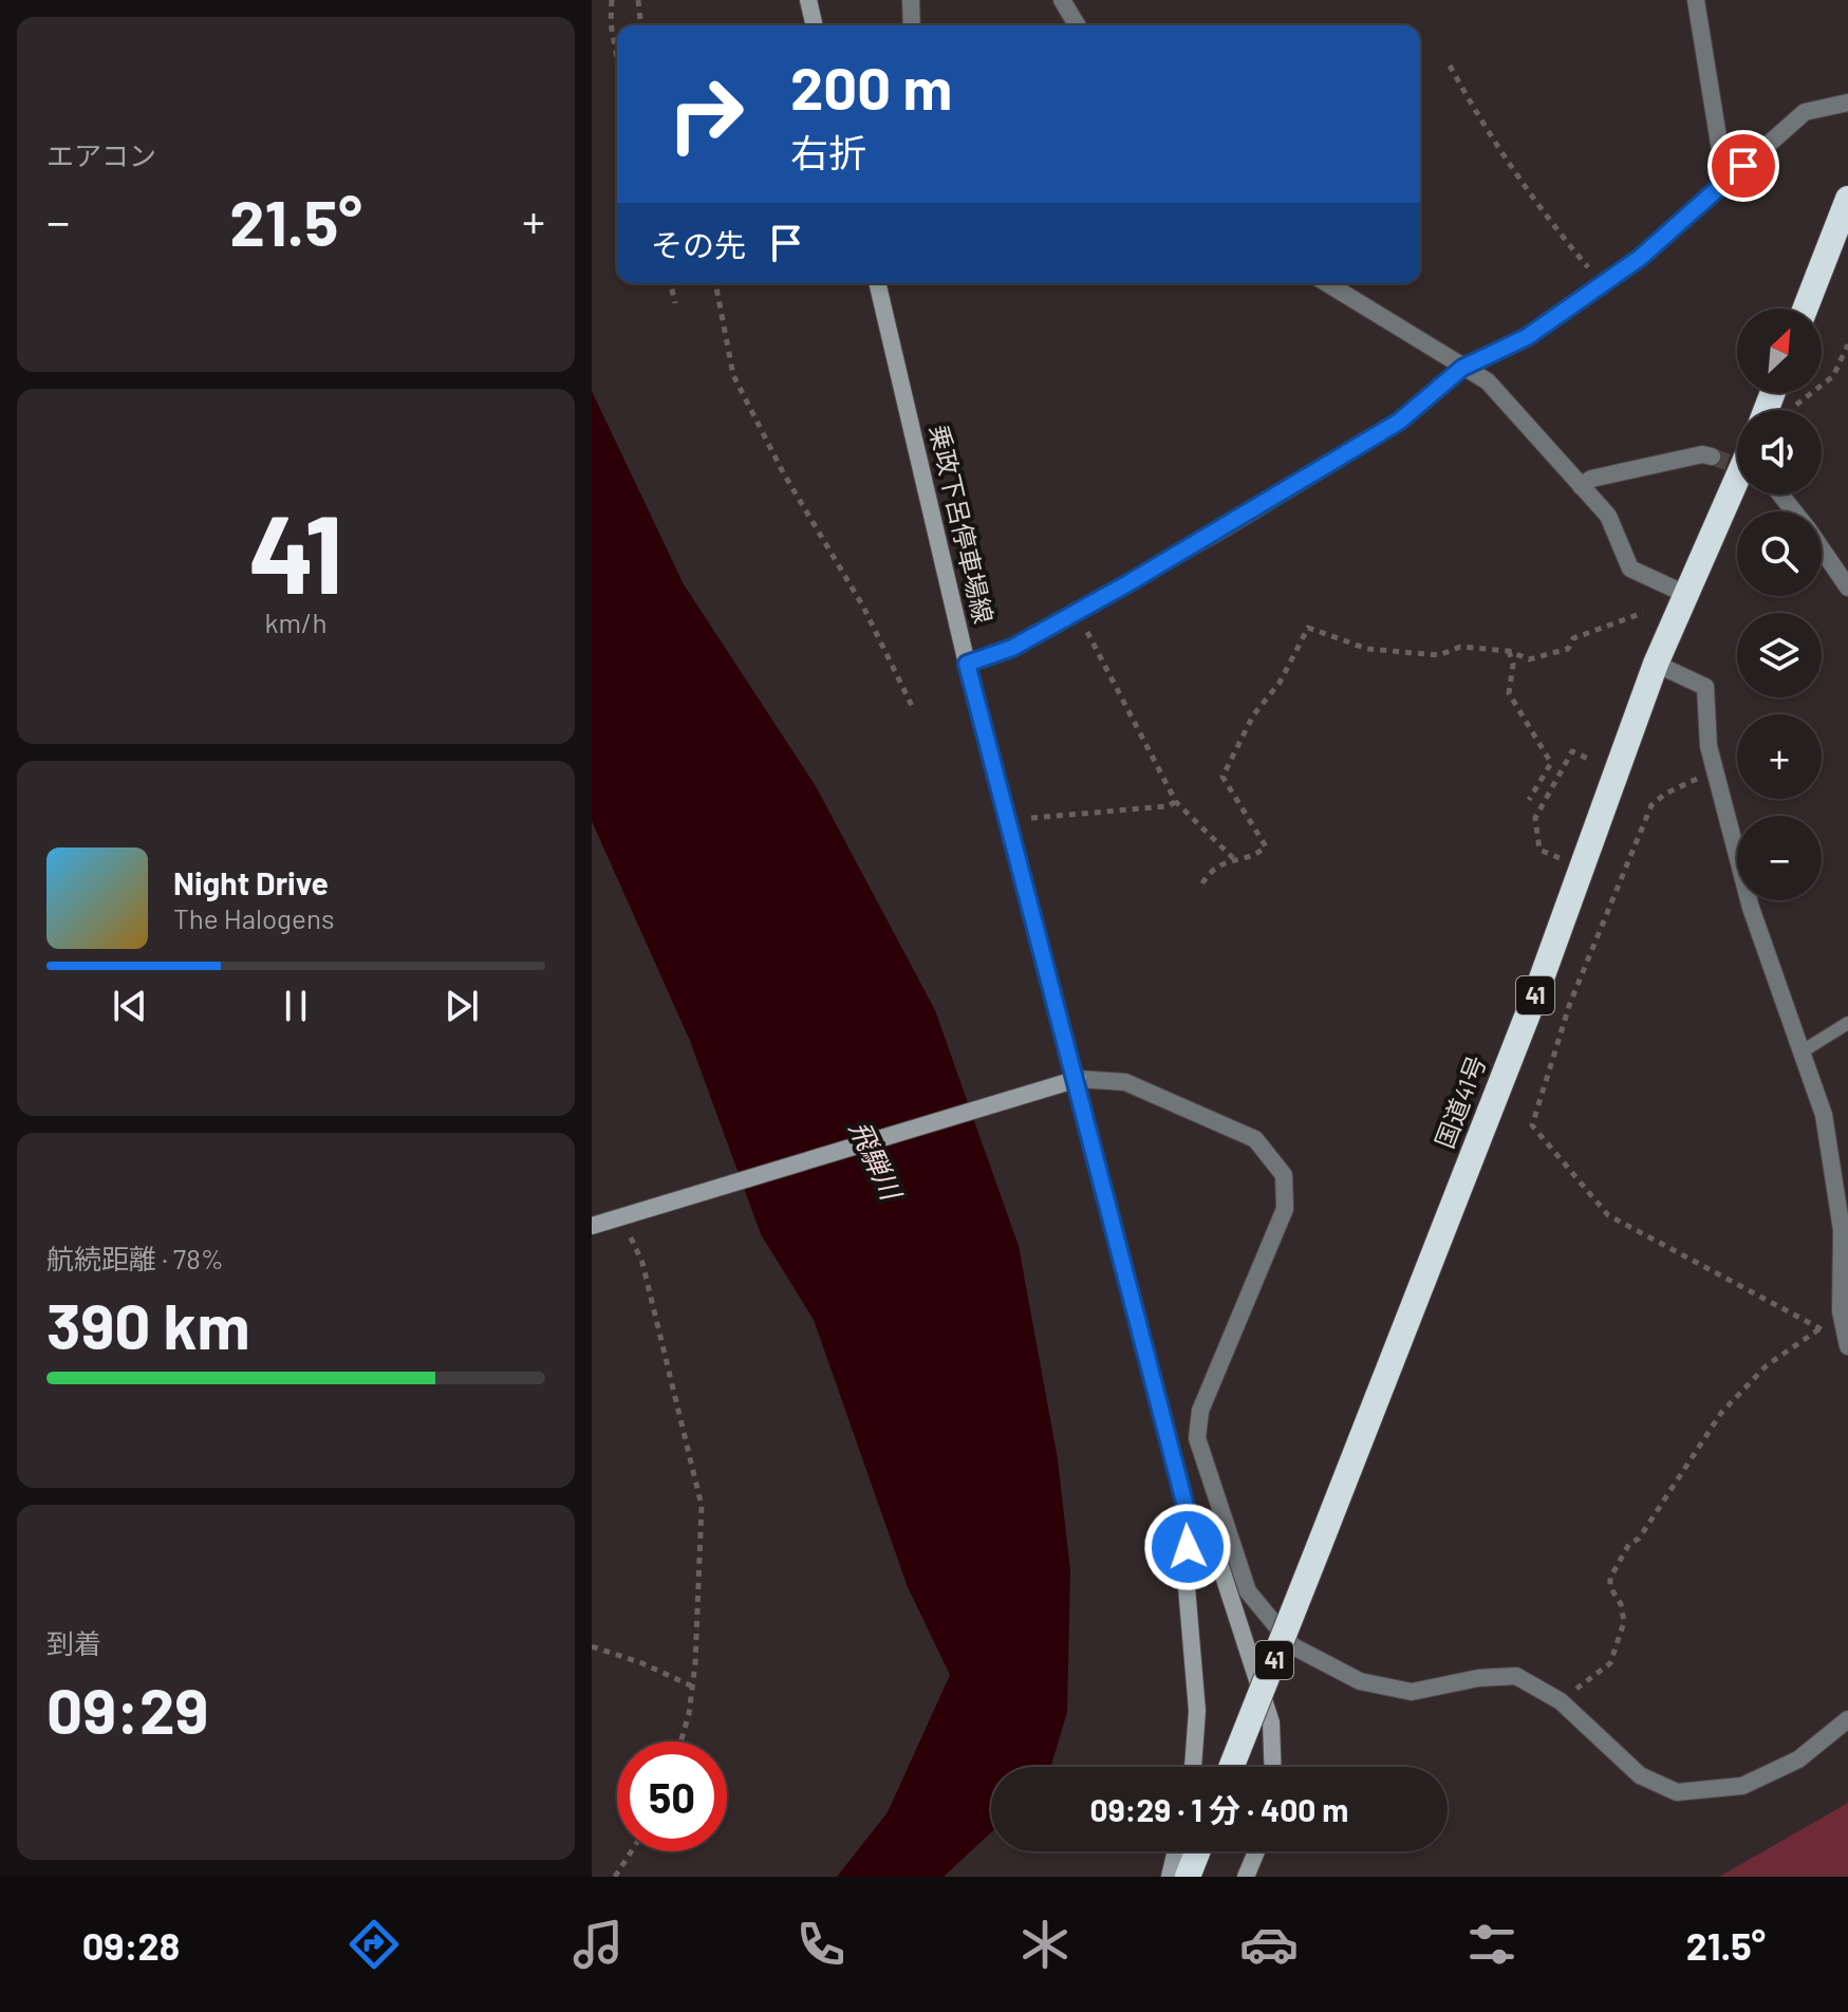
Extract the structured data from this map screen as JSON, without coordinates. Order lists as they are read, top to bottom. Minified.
{"streets":{"highway":["41","国道41号"],"main road":["乗政下呂停車場線"]},"water":["飛騨川"],"north":"top right","page":{"tile":["エアコン",["41","km/h"],["航続距離 · 78%","390 km"],["到着","09:29"]],"turn":["200 m","右折"],"heat":["−","21.5°","+"],"then":"その先","map_buttons":["+","−"],"song":["Night Drive","The Halogens"],"limit":"50","trip":"09:29 · 1 分 · 400 m","tabs":["09:28","21.5°"]}}
